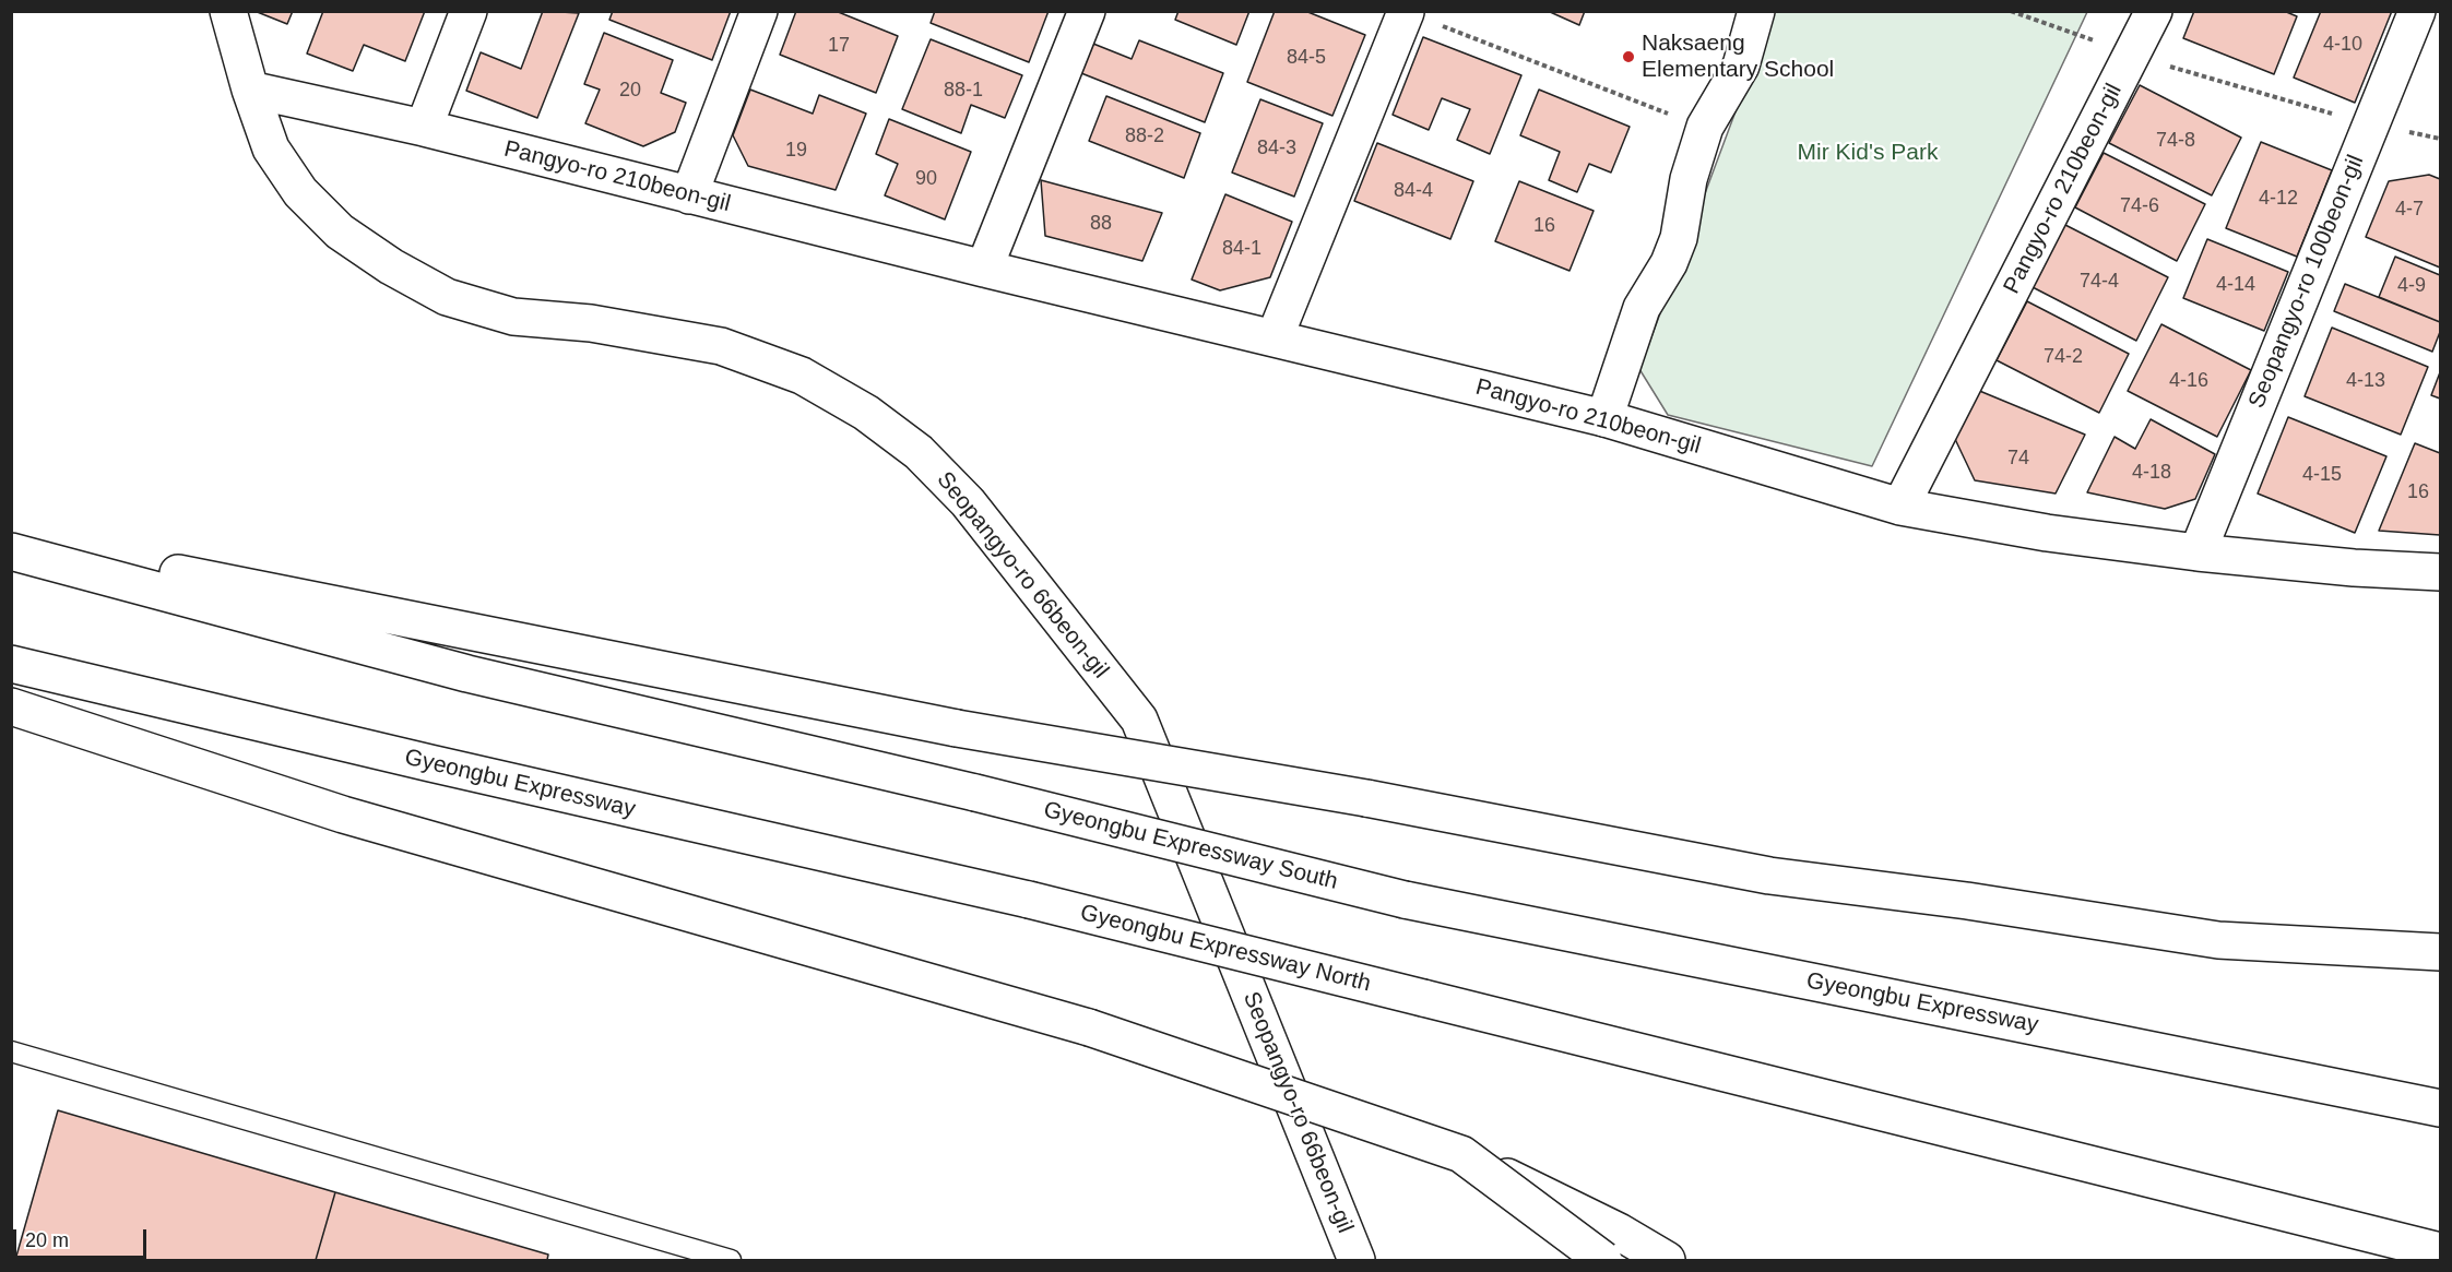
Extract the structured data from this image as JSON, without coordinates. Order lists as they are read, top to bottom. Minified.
{"streets":{"main road":["Pangyo-ro 210beon-gil","Seopangyo-ro 100beon-gil","Seopangyo-ro 66beon-gil","Gyeongbu Expressway","Gyeongbu Expressway South","Gyeongbu Expressway North"]},"crossings":[["Pangyo-ro 210beon-gil","Seopangyo-ro 100beon-gil"],["Pangyo-ro 210beon-gil","Seopangyo-ro 66beon-gil"],["Gyeongbu Expressway","Gyeongbu Expressway South"],["Gyeongbu Expressway","Gyeongbu Expressway North"]],"parks":["Mir Kid's Park"],"places":["Naksaeng Elementary School"],"house_numbers":["4-10","17","84-5","20","88-1","88-2","74-8","84-3","19","90","84-4","4-12","74-6","4-7","88","16","84-1","74-4","4-14","4-9","74-2","4-16","4-13","74","4-18","4-15","16"],"scale_bar":"20 m"}
